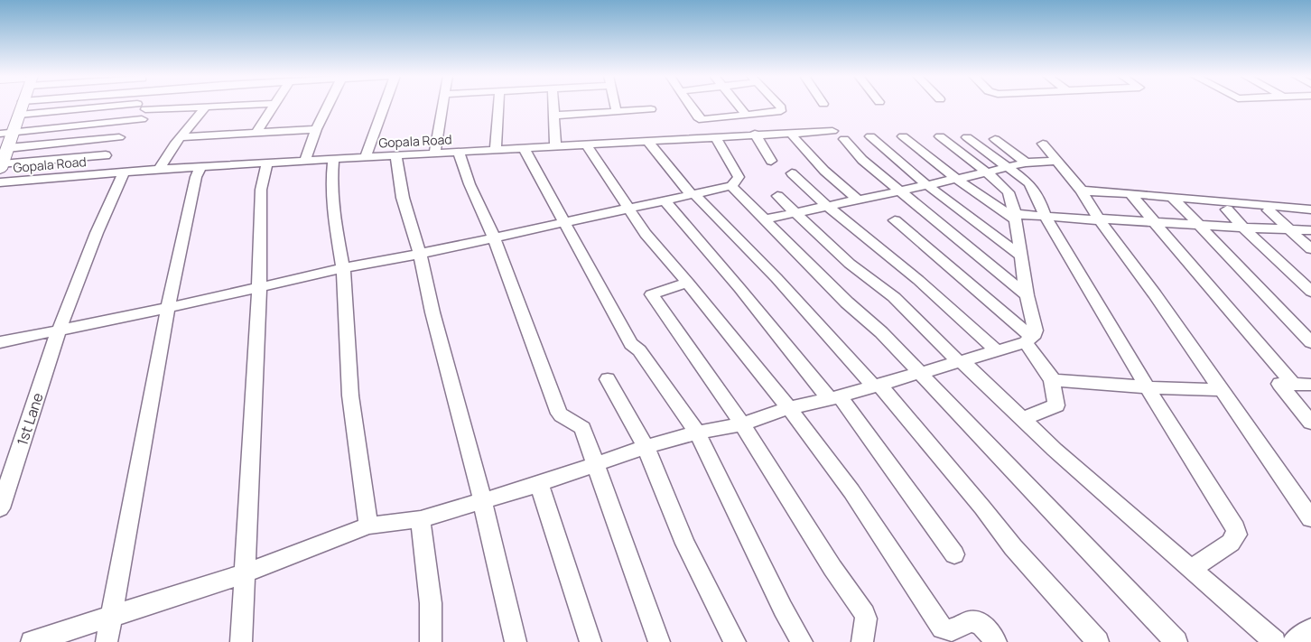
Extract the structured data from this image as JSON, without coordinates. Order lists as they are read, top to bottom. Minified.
{"streets":{"street":["Gopala Road","1st Lane"]},"crossings":[["Gopala Road","1st Lane"]]}
